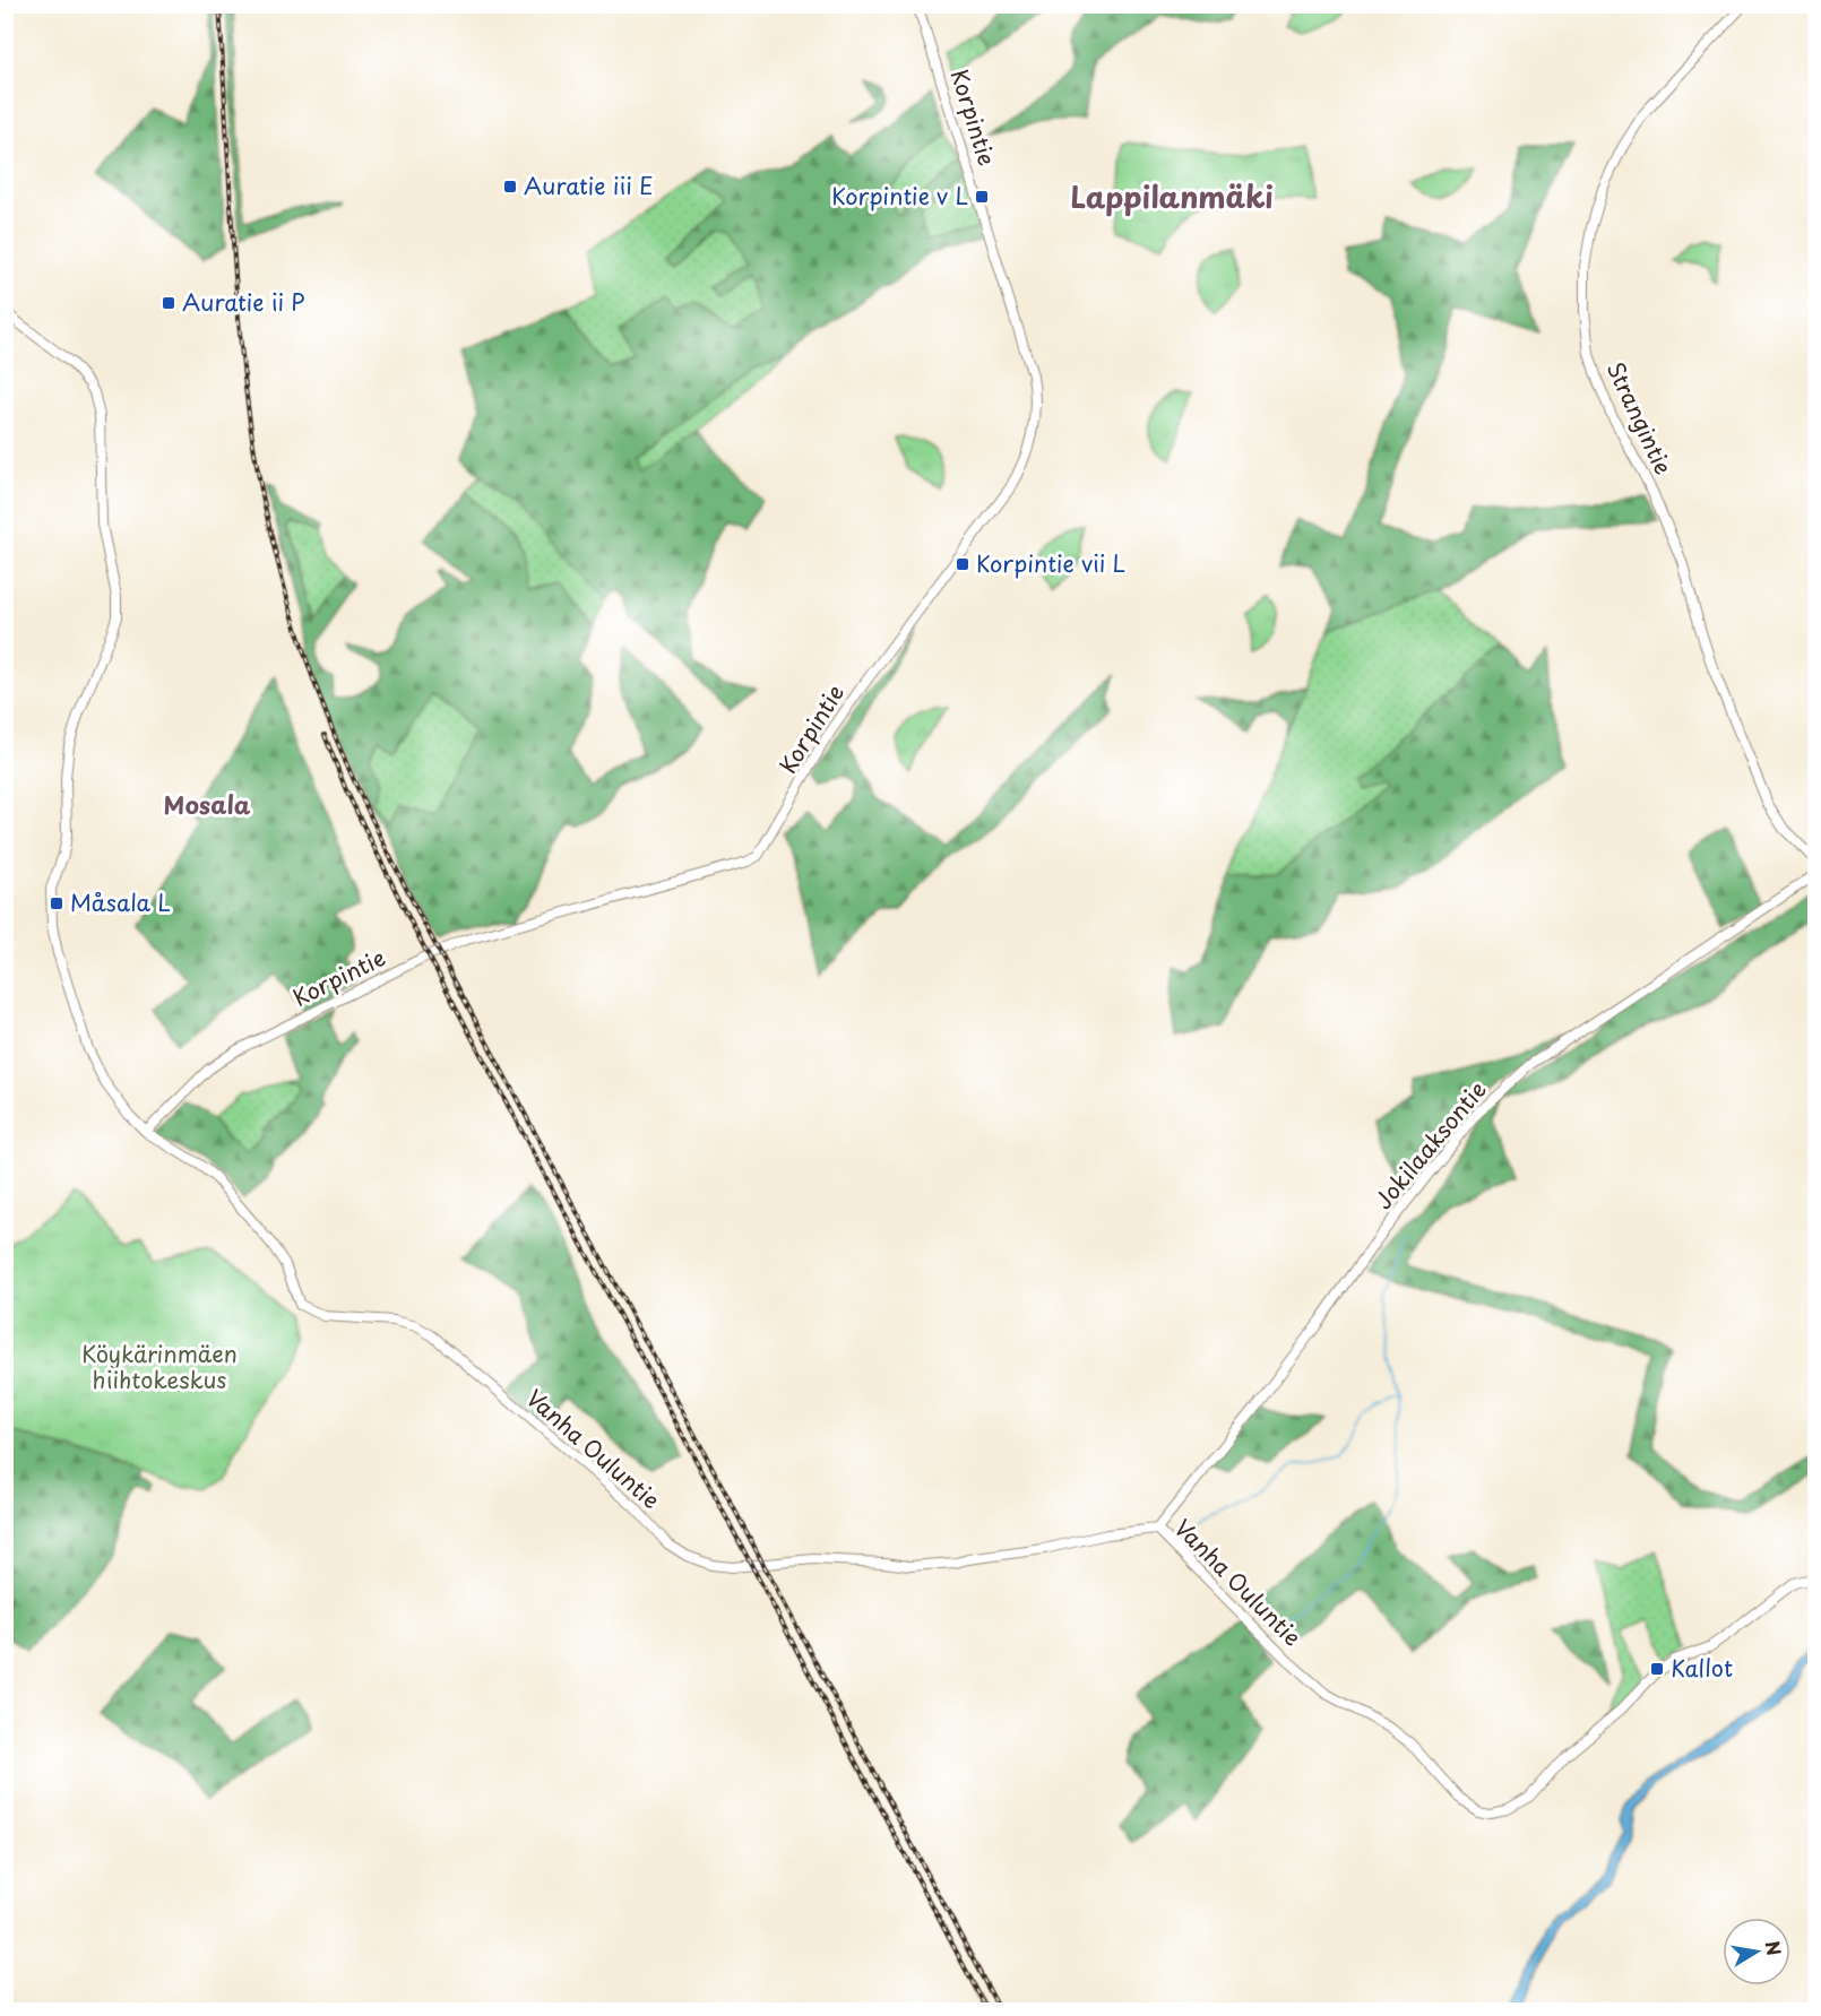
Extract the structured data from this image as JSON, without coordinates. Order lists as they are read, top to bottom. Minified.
{"streets":{"street":["Korpintie","Strangintie","Jokilaaksontie","Vanha Ouluntie"]},"crossings":[["Korpintie","Vanha Ouluntie"],["Jokilaaksontie","Vanha Ouluntie"]],"districts":["Lappilanmäki","Mosala"],"parks":["Köykärinmäen hiihtokeskus"],"places":{"transit":["Auratie iii E","Korpintie v L","Auratie ii P","Korpintie vii L","Måsala L","Kallot"]},"north":"right"}
